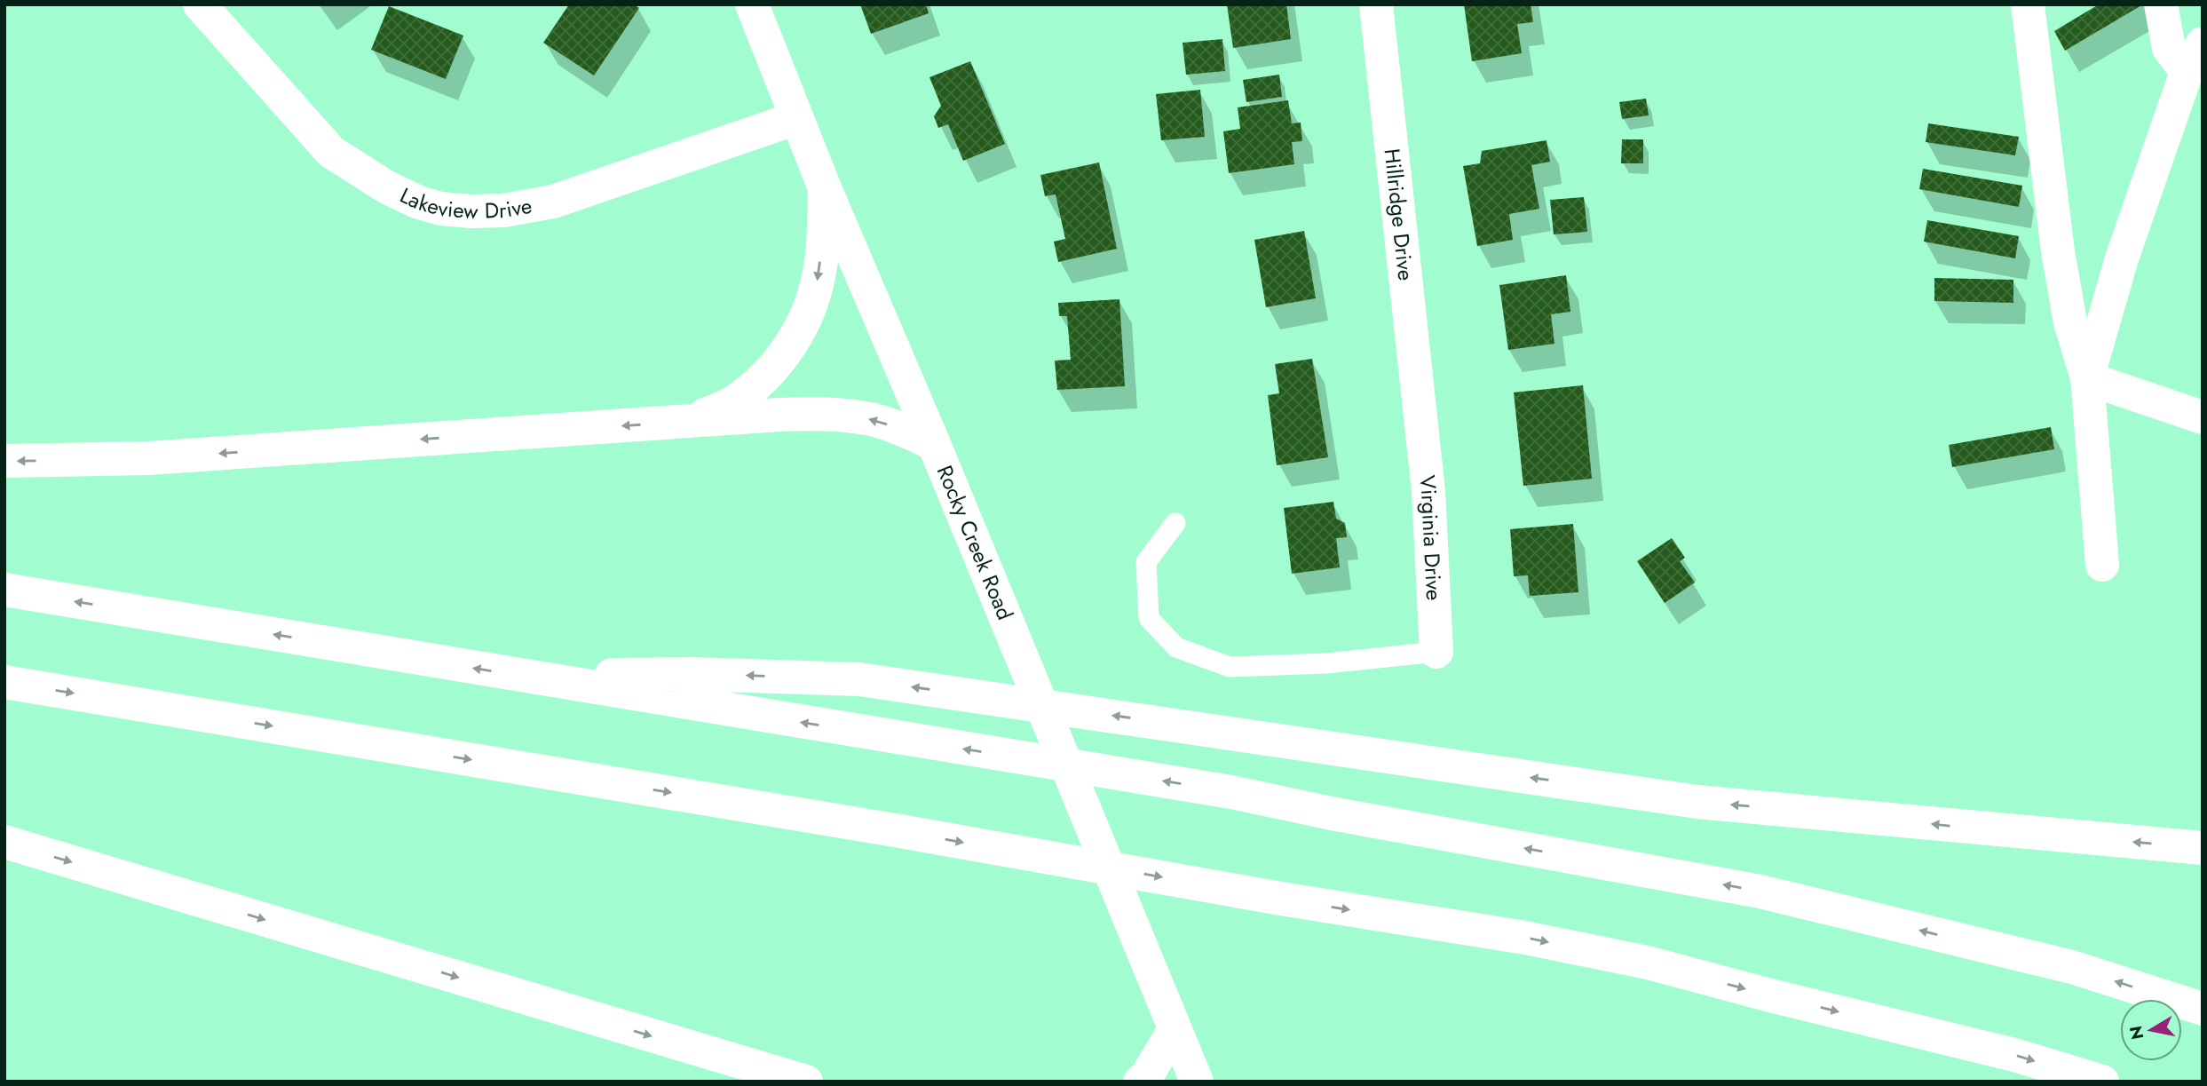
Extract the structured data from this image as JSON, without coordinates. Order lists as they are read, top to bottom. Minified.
{"streets":{"main road":["Lakeview Drive","Hillridge Drive","Virginia Drive","Rocky Creek Road"]},"crossings":[["Lakeview Drive","Rocky Creek Road"],["Hillridge Drive","Virginia Drive"]],"north":"left"}
